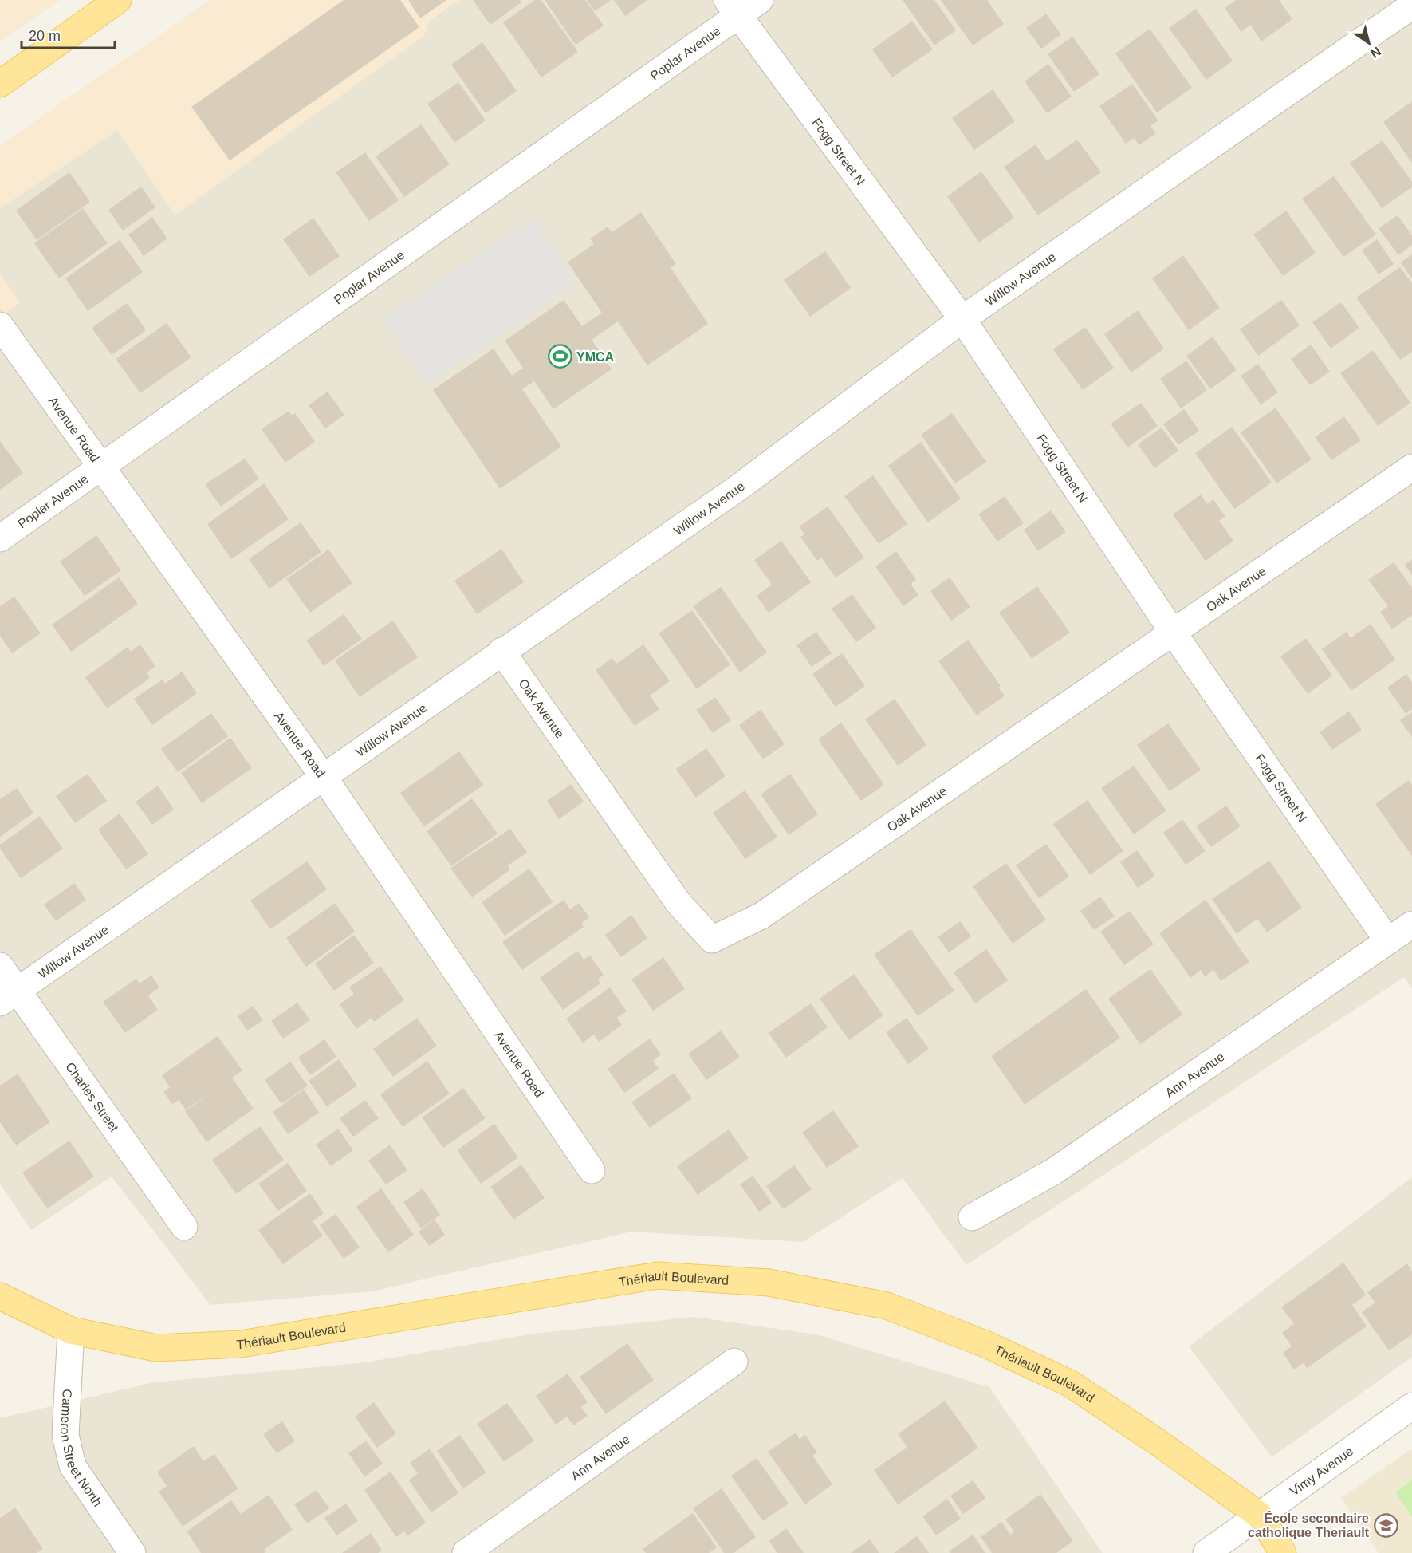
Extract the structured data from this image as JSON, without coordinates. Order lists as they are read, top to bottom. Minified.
{"streets":{"main road":["Thériault Boulevard"],"street":["Poplar Avenue","Fogg Street N","Willow Avenue","Avenue Road","Oak Avenue","Ann Avenue","Charles Street","Cameron Street North","Vimy Avenue"]},"crossings":[["Poplar Avenue","Fogg Street N"],["Poplar Avenue","Avenue Road"],["Fogg Street N","Willow Avenue"],["Fogg Street N","Oak Avenue"],["Fogg Street N","Ann Avenue"],["Willow Avenue","Avenue Road"],["Willow Avenue","Oak Avenue"],["Willow Avenue","Charles Street"],["Thériault Boulevard","Cameron Street North"],["Thériault Boulevard","Vimy Avenue"]],"places":{"sports":["YMCA"],"school or university":["École secondaire catholique Theriault"]},"scale_bar":"20 m","north":"bottom right"}
